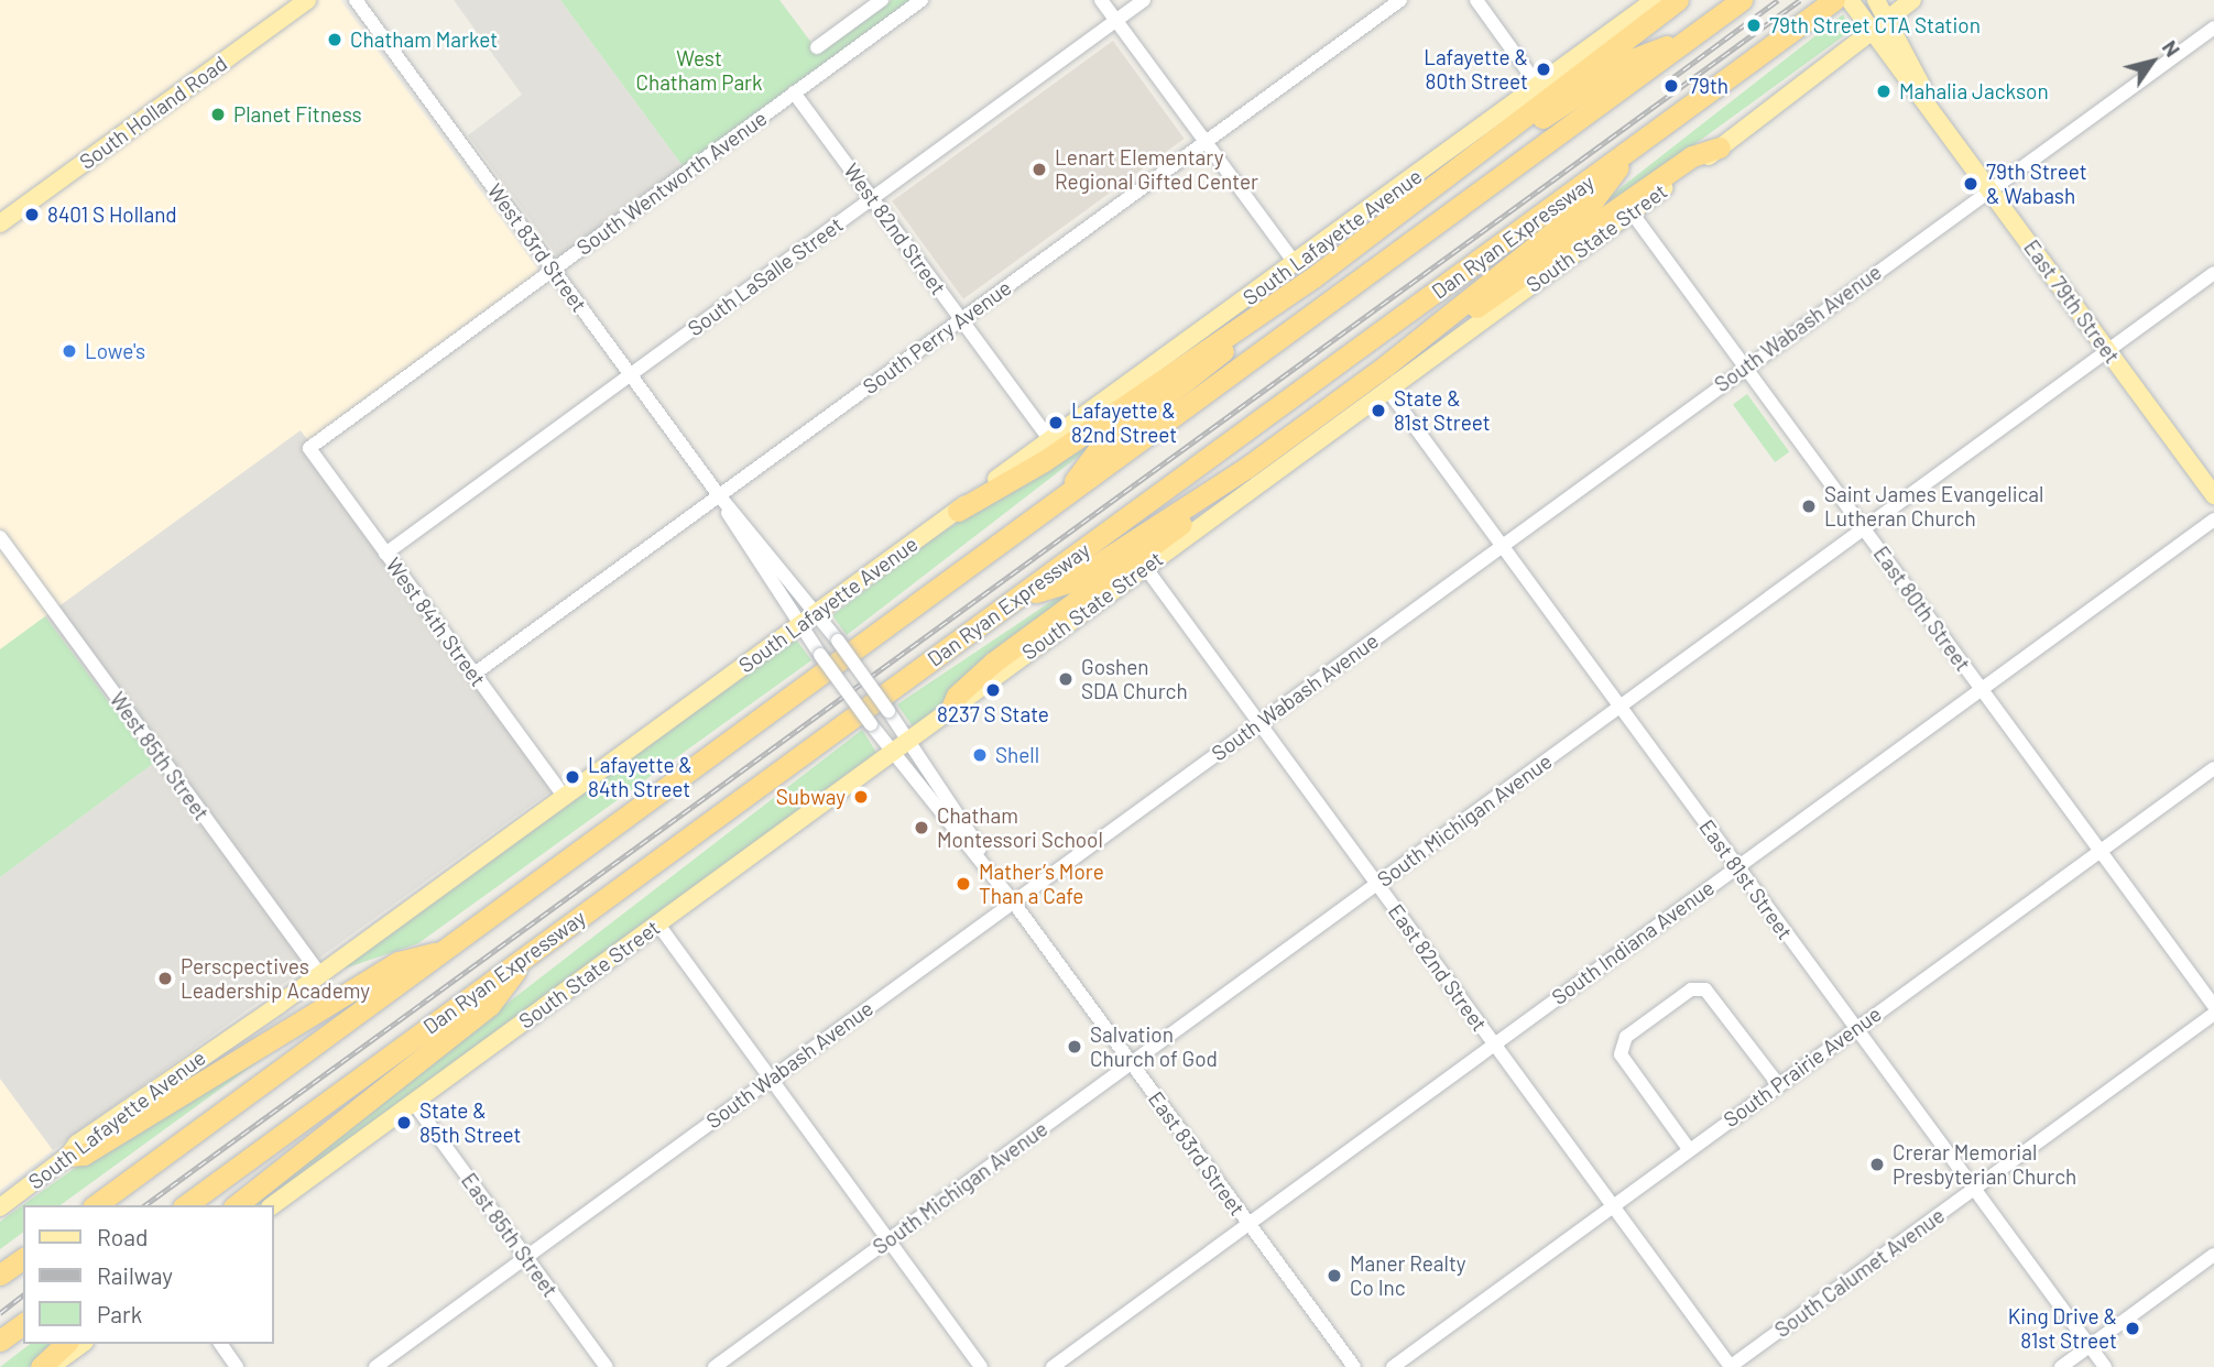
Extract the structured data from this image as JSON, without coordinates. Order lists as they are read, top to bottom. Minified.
{"streets":{"highway":["Dan Ryan Expressway"],"main road":["South Holland Road","South Lafayette Avenue","South State Street","East 79th Street"],"street":["South Wentworth Avenue","West 82nd Street","West 83rd Street","South LaSalle Street","South Wabash Avenue","South Perry Avenue","East 80th Street","West 84th Street","West 85th Street","South Michigan Avenue","East 81st Street","South Indiana Avenue","East 82nd Street","South Prairie Avenue","East 83rd Street","East 85th Street","South Calumet Avenue"]},"crossings":[["South Wentworth Avenue","West 82nd Street"],["South Wentworth Avenue","West 83rd Street"],["South Wentworth Avenue","West 84th Street"],["West 82nd Street","South Lafayette Avenue"],["West 82nd Street","South LaSalle Street"],["West 82nd Street","South Perry Avenue"],["South Lafayette Avenue","West 83rd Street"],["South Lafayette Avenue","West 84th Street"],["South Lafayette Avenue","West 85th Street"],["Dan Ryan Expressway","East 79th Street"],["South State Street","West 83rd Street"],["South State Street","East 79th Street"],["South State Street","East 80th Street"],["South State Street","East 81st Street"],["South State Street","East 82nd Street"],["South State Street","East 83rd Street"],["South State Street","East 85th Street"],["West 83rd Street","South LaSalle Street"],["West 83rd Street","South Perry Avenue"],["West 83rd Street","East 83rd Street"],["South LaSalle Street","West 84th Street"],["East 79th Street","South Wabash Avenue"],["East 79th Street","South Michigan Avenue"],["South Wabash Avenue","East 80th Street"],["South Wabash Avenue","East 81st Street"],["South Wabash Avenue","East 82nd Street"],["South Wabash Avenue","East 83rd Street"],["South Wabash Avenue","East 85th Street"],["South Perry Avenue","West 84th Street"],["East 80th Street","South Michigan Avenue"],["East 80th Street","South Indiana Avenue"],["East 80th Street","South Prairie Avenue"],["South Michigan Avenue","East 81st Street"],["South Michigan Avenue","East 82nd Street"],["South Michigan Avenue","East 83rd Street"],["East 81st Street","South Indiana Avenue"],["East 81st Street","South Prairie Avenue"],["East 81st Street","South Calumet Avenue"],["South Indiana Avenue","East 82nd Street"],["South Indiana Avenue","East 83rd Street"],["East 82nd Street","South Prairie Avenue"],["East 82nd Street","South Calumet Avenue"]],"parks":["West Chatham Park"],"places":["79th Street CTA Station","Chatham Market","Lafayette & 80th Street","79th","Mahalia Jackson","Planet Fitness","Lenart Elementary Regional Gifted Center","79th Street & Wabash","8401 S Holland","Lowe's","State & 81st Street","Lafayette & 82nd Street","Saint James Evangelical Lutheran Church","Goshen SDA Church","8237 S State","Shell","Lafayette & 84th Street","Subway","Chatham Montessori School","Mather’s More Than a Cafe","Perscpectives Leadership Academy","Salvation Church of God","State & 85th Street","Crerar Memorial Presbyterian Church","Maner Realty Co Inc","King Drive & 81st Street"],"legend":["Road","Railway","Park"],"north":"top right"}
